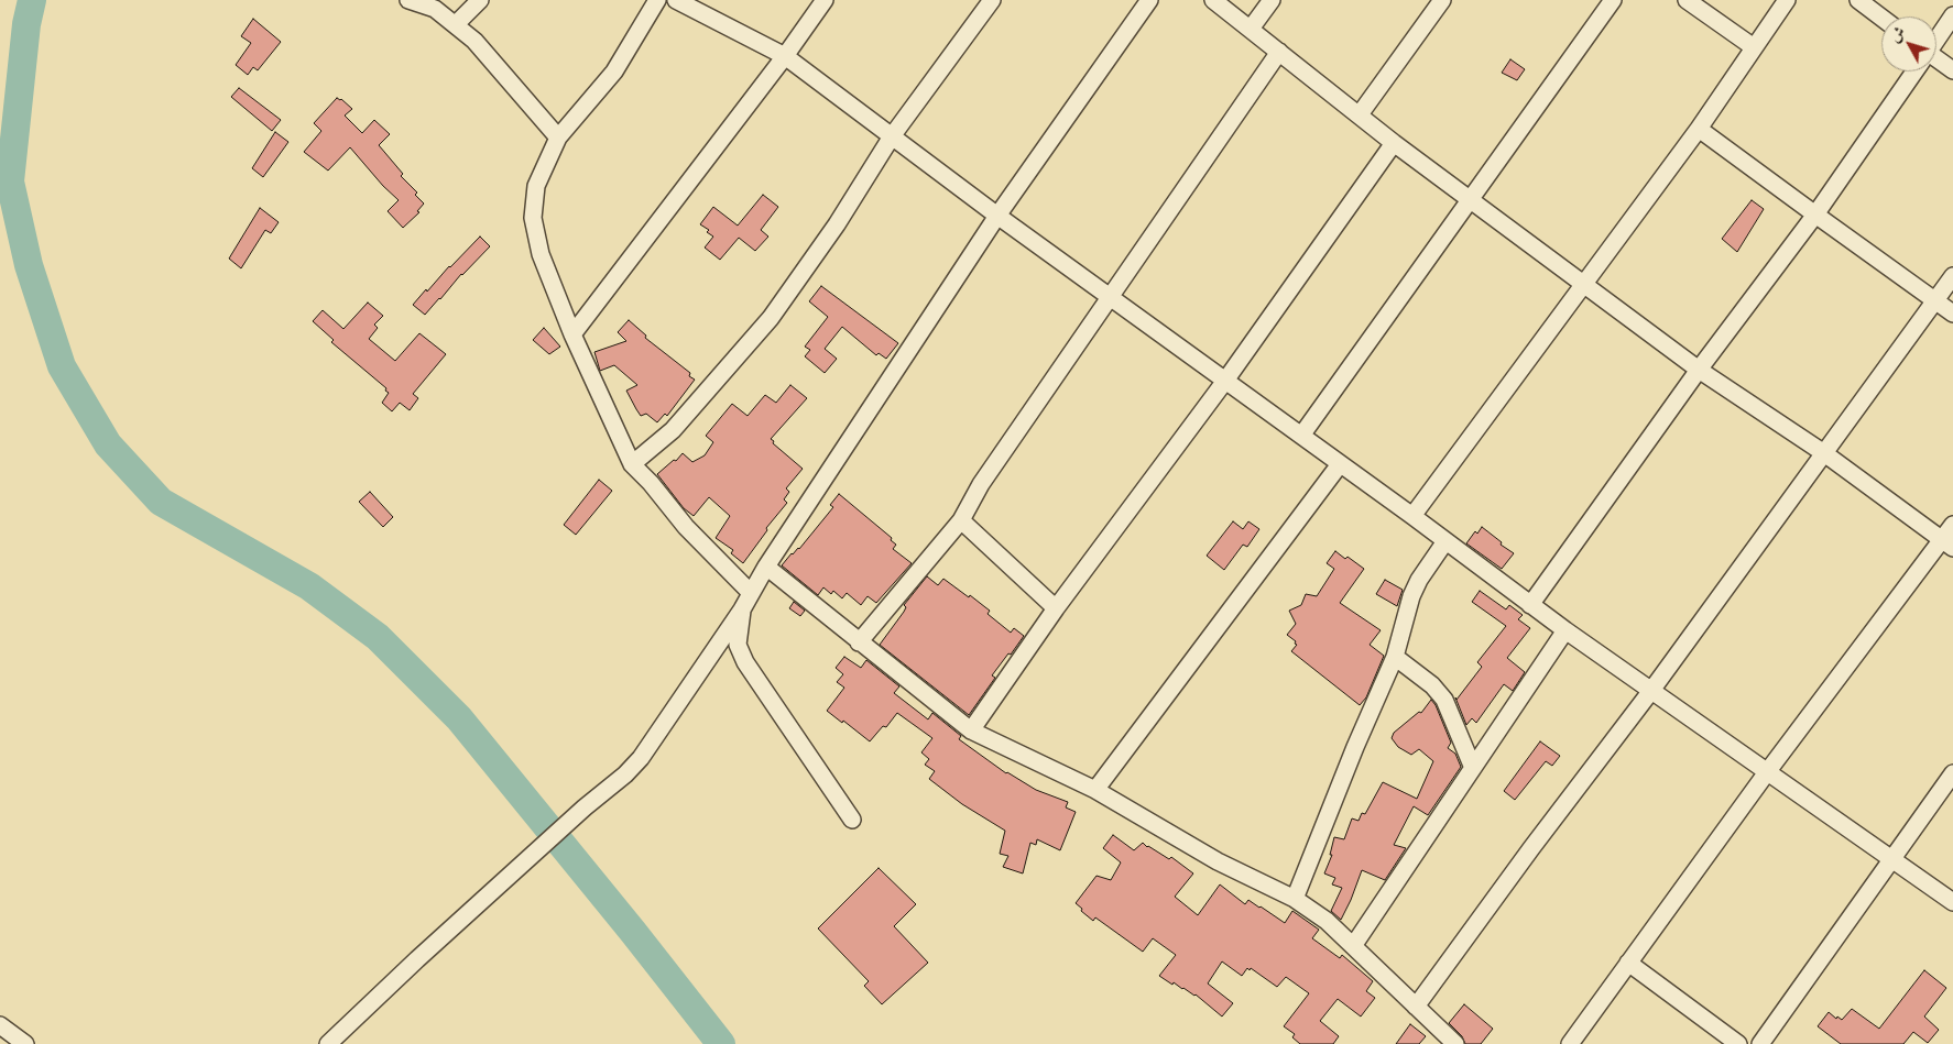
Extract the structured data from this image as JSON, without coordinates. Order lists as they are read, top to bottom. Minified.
{"north":"top left"}
